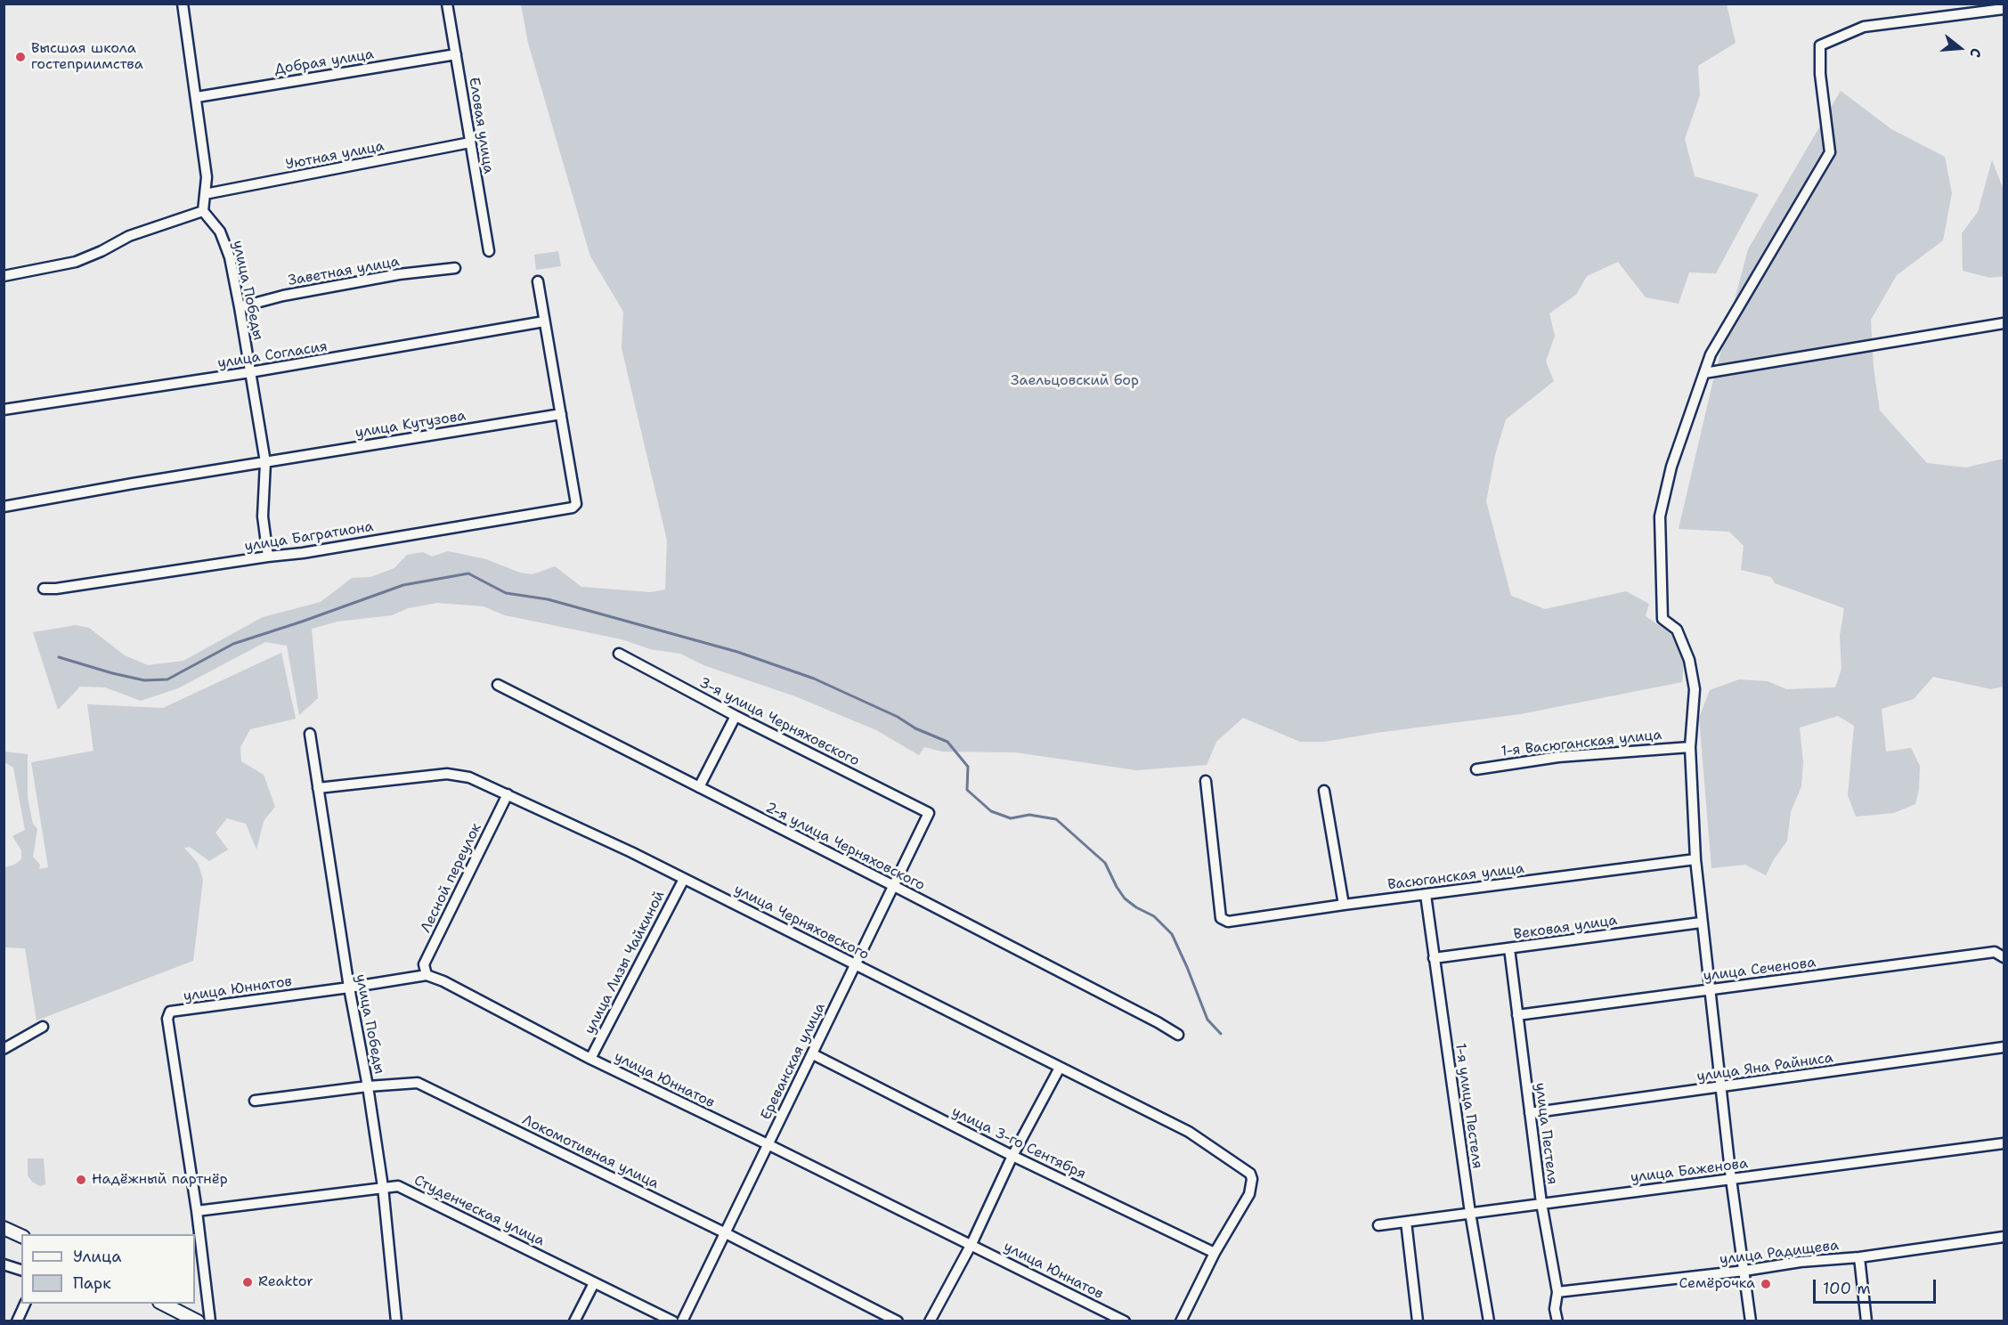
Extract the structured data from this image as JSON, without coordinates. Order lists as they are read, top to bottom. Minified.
{"streets":{"street":["Добрая улица","Еловая улица","Уютная улица","Заветная улица","улица Победы","улица Согласия","улица Кутузова","улица Багратиона","3-я улица Черняховского","1-я Васюганская улица","2-я улица Черняховского","Васюганская улица","Лесной переулок","улица Черняховского","Вековая улица","улица Лизы Чайкиной","улица Сеченова","улица Юннатов","Ереванская улица","улица Яна Райниса","1-я улица Пестеля","улица Пестеля","улица 3-го Сентября","Локомотивная улица","улица Баженова","Студенческая улица","улица Радищева"]},"crossings":[["Добрая улица","Еловая улица"],["Еловая улица","Уютная улица"],["Заветная улица","улица Победы"],["улица Победы","улица Согласия"],["улица Победы","улица Кутузова"],["улица Победы","улица Багратиона"],["улица Победы","улица Черняховского"],["улица Победы","улица Юннатов"],["улица Победы","Локомотивная улица"],["улица Победы","Студенческая улица"],["улица Кутузова","улица Багратиона"],["3-я улица Черняховского","Ереванская улица"],["2-я улица Черняховского","Ереванская улица"],["Васюганская улица","1-я улица Пестеля"],["Лесной переулок","улица Черняховского"],["Лесной переулок","улица Юннатов"],["улица Черняховского","улица Лизы Чайкиной"],["улица Черняховского","Ереванская улица"],["улица Черняховского","улица 3-го Сентября"],["Вековая улица","1-я улица Пестеля"],["Вековая улица","улица Пестеля"],["улица Лизы Чайкиной","улица Юннатов"],["улица Сеченова","улица Пестеля"],["улица Юннатов","Ереванская улица"],["улица Юннатов","Студенческая улица"],["Ереванская улица","улица 3-го Сентября"],["Ереванская улица","Локомотивная улица"],["улица Яна Райниса","улица Пестеля"],["1-я улица Пестеля","улица Баженова"],["улица Пестеля","улица Баженова"],["улица Пестеля","улица Радищева"]],"parks":["Заельцовский бор"],"places":["Высшая школа гостеприимства","Надёжный партнёр","Reaktor","Семёрочка"],"legend":["Улица","Парк"],"scale_bar":"100 m","north":"right"}
